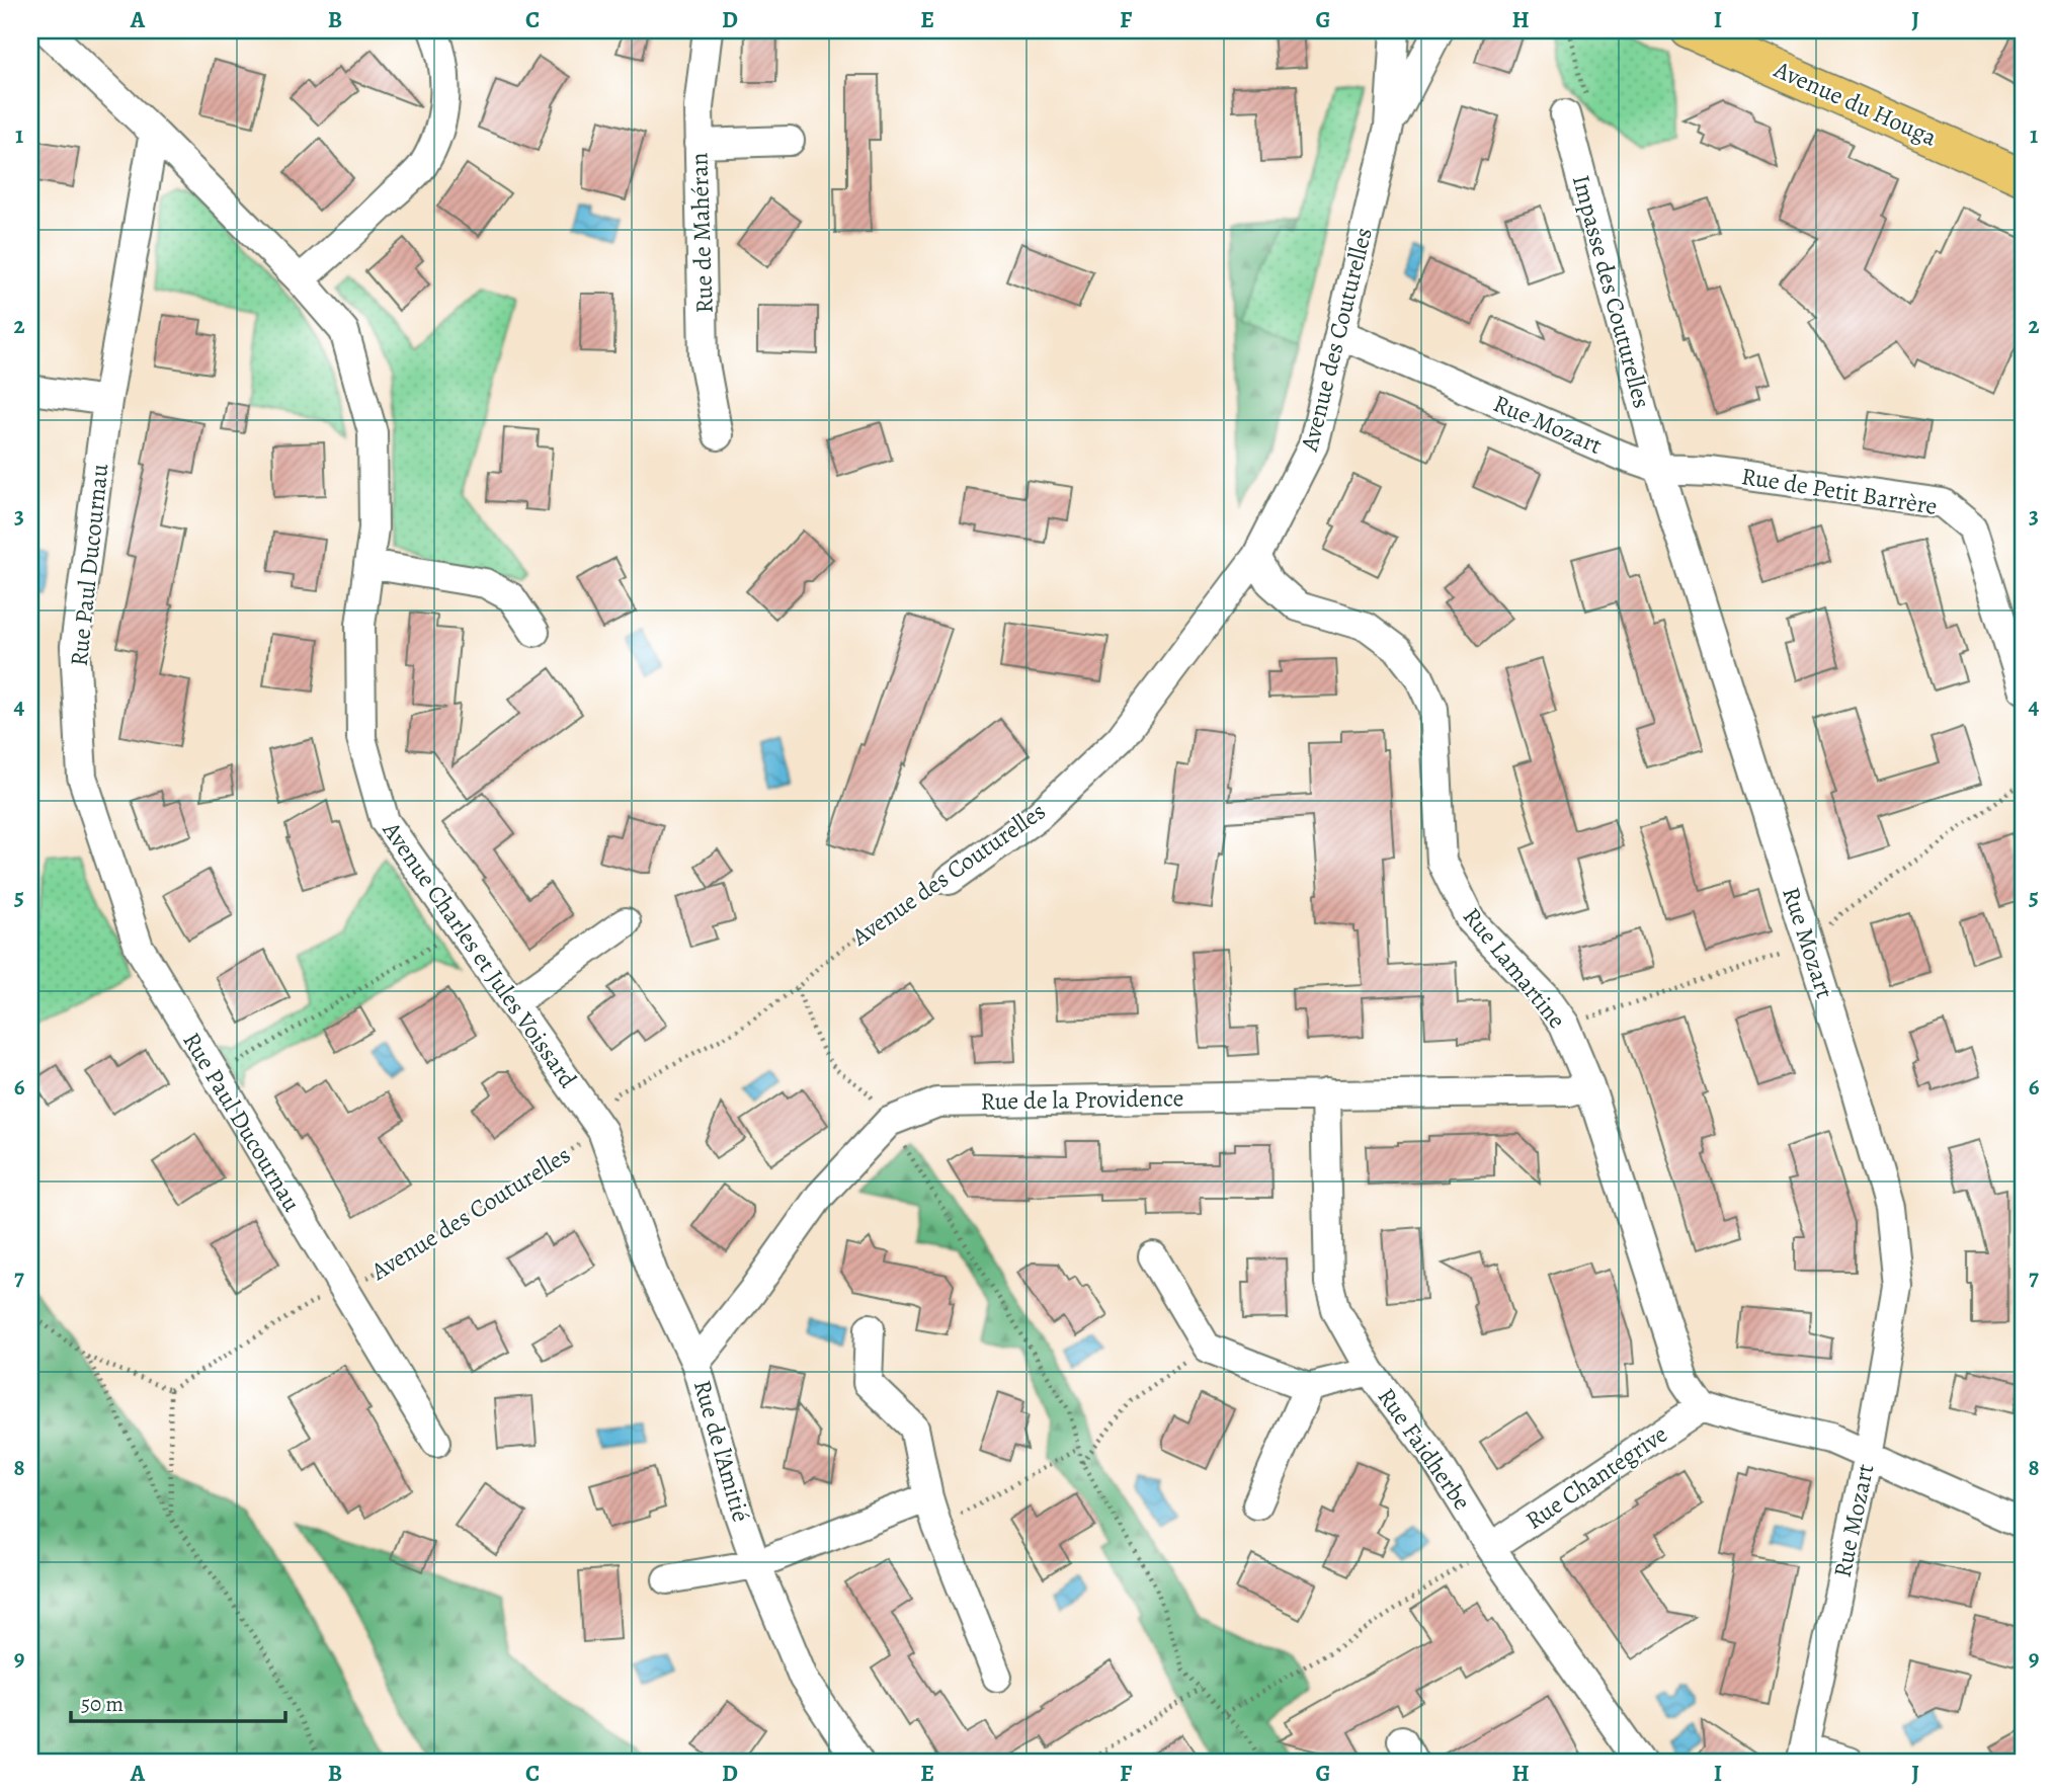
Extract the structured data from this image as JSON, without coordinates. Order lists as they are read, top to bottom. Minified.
{"streets":{"main road":["Avenue du Houga"],"street":["Rue de Mahéran","Impasse des Couturelles","Avenue des Couturelles","Rue Mozart","Rue de Petit Barrère","Rue Paul Ducournau","Avenue Charles et Jules Voissard","Rue Lamartine","Rue de la Providence","Rue Faidherbe","Rue de l'Amitié","Rue Chantegrive"]},"crossings":[["Impasse des Couturelles","Rue Mozart"],["Impasse des Couturelles","Rue de Petit Barrère"],["Avenue des Couturelles","Rue Mozart"],["Avenue des Couturelles","Rue Paul Ducournau"],["Avenue des Couturelles","Avenue Charles et Jules Voissard"],["Avenue des Couturelles","Rue Lamartine"],["Avenue des Couturelles","Rue de l'Amitié"],["Rue Mozart","Rue de Petit Barrère"],["Rue Paul Ducournau","Avenue Charles et Jules Voissard"],["Avenue Charles et Jules Voissard","Rue de l'Amitié"],["Rue Lamartine","Rue de la Providence"],["Rue Lamartine","Rue Chantegrive"],["Rue de la Providence","Rue Faidherbe"],["Rue de la Providence","Rue de l'Amitié"],["Rue Faidherbe","Rue Chantegrive"]],"scale_bar":"50 m","grid":{"columns":["A","B","C","D","E","F","G","H","I","J"],"rows":["1","2","3","4","5","6","7","8","9"]}}
